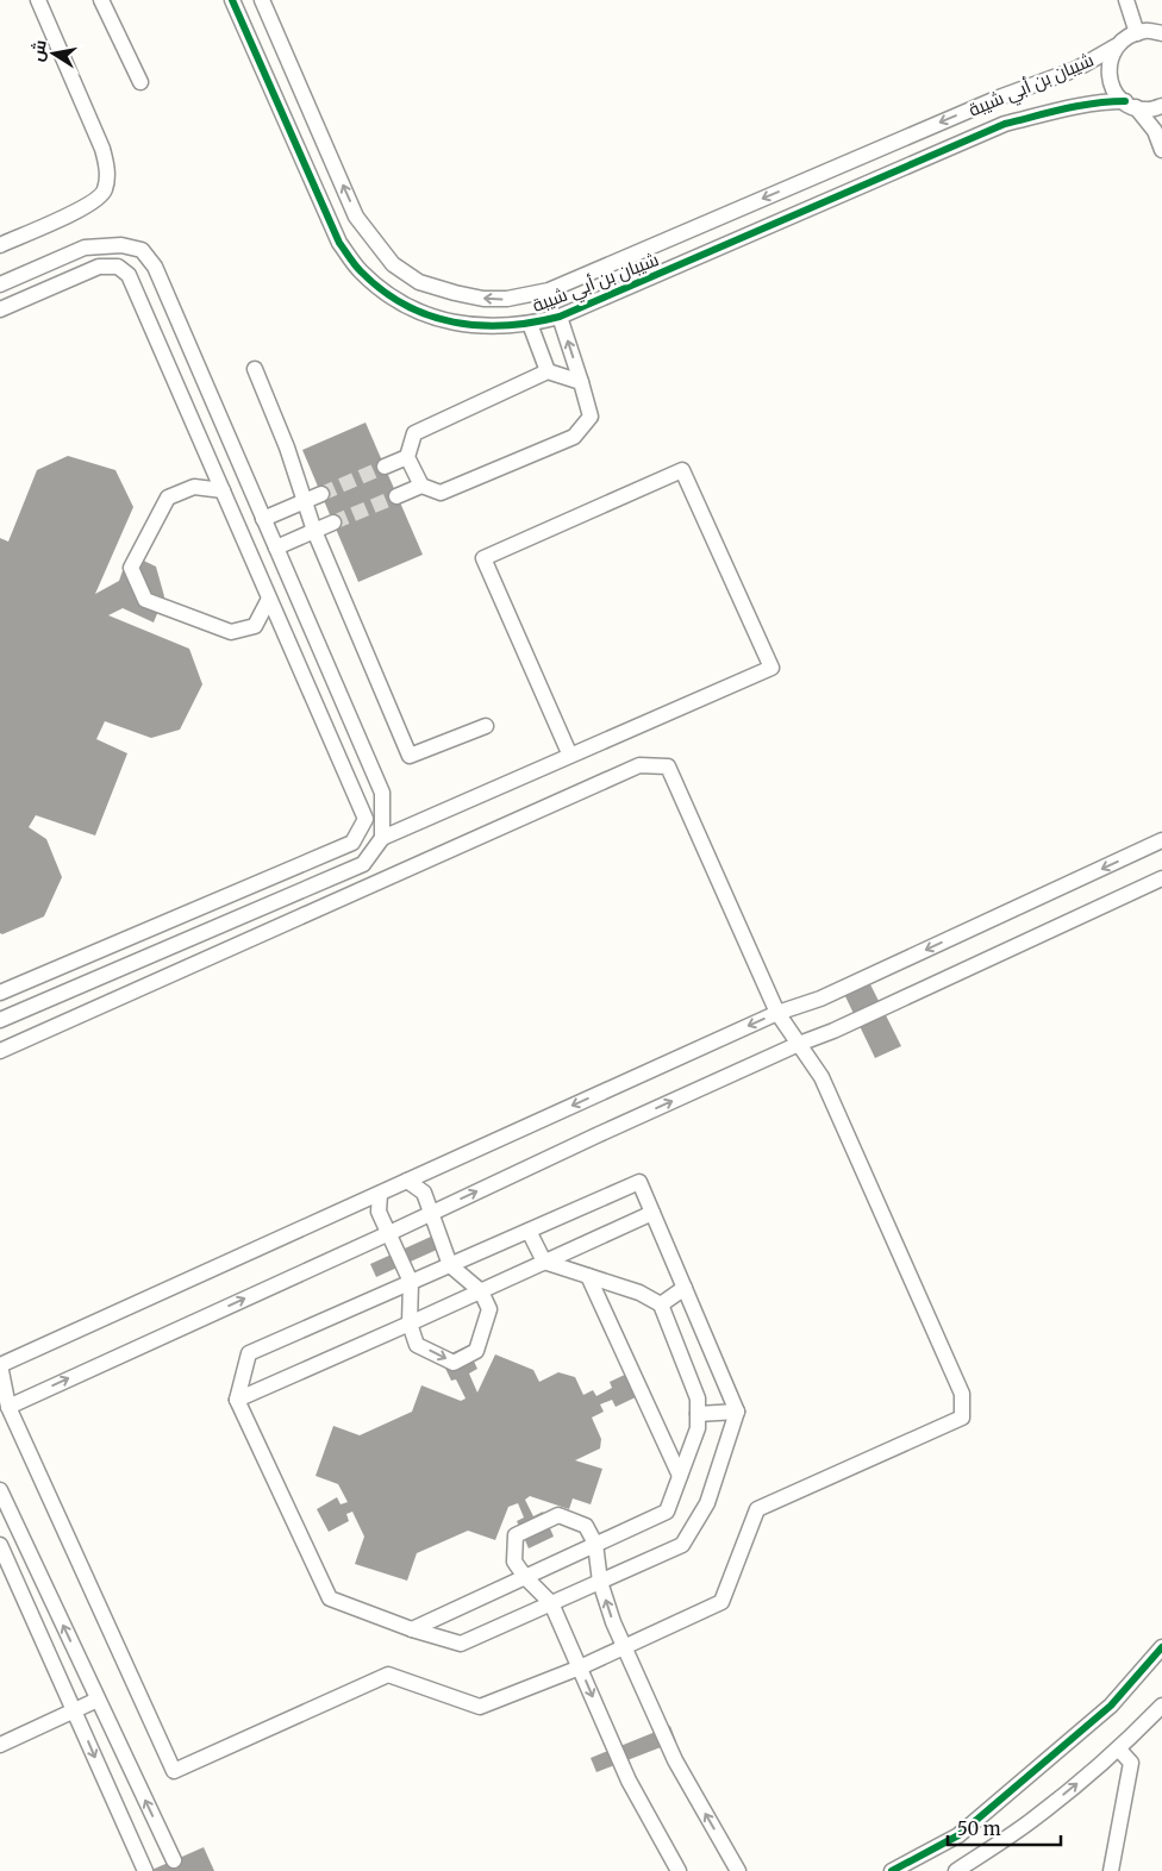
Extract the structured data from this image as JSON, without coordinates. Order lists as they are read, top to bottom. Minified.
{"streets":{"street":["شيبان بن أبي شيبة"]},"scale_bar":"50 m","north":"left"}
